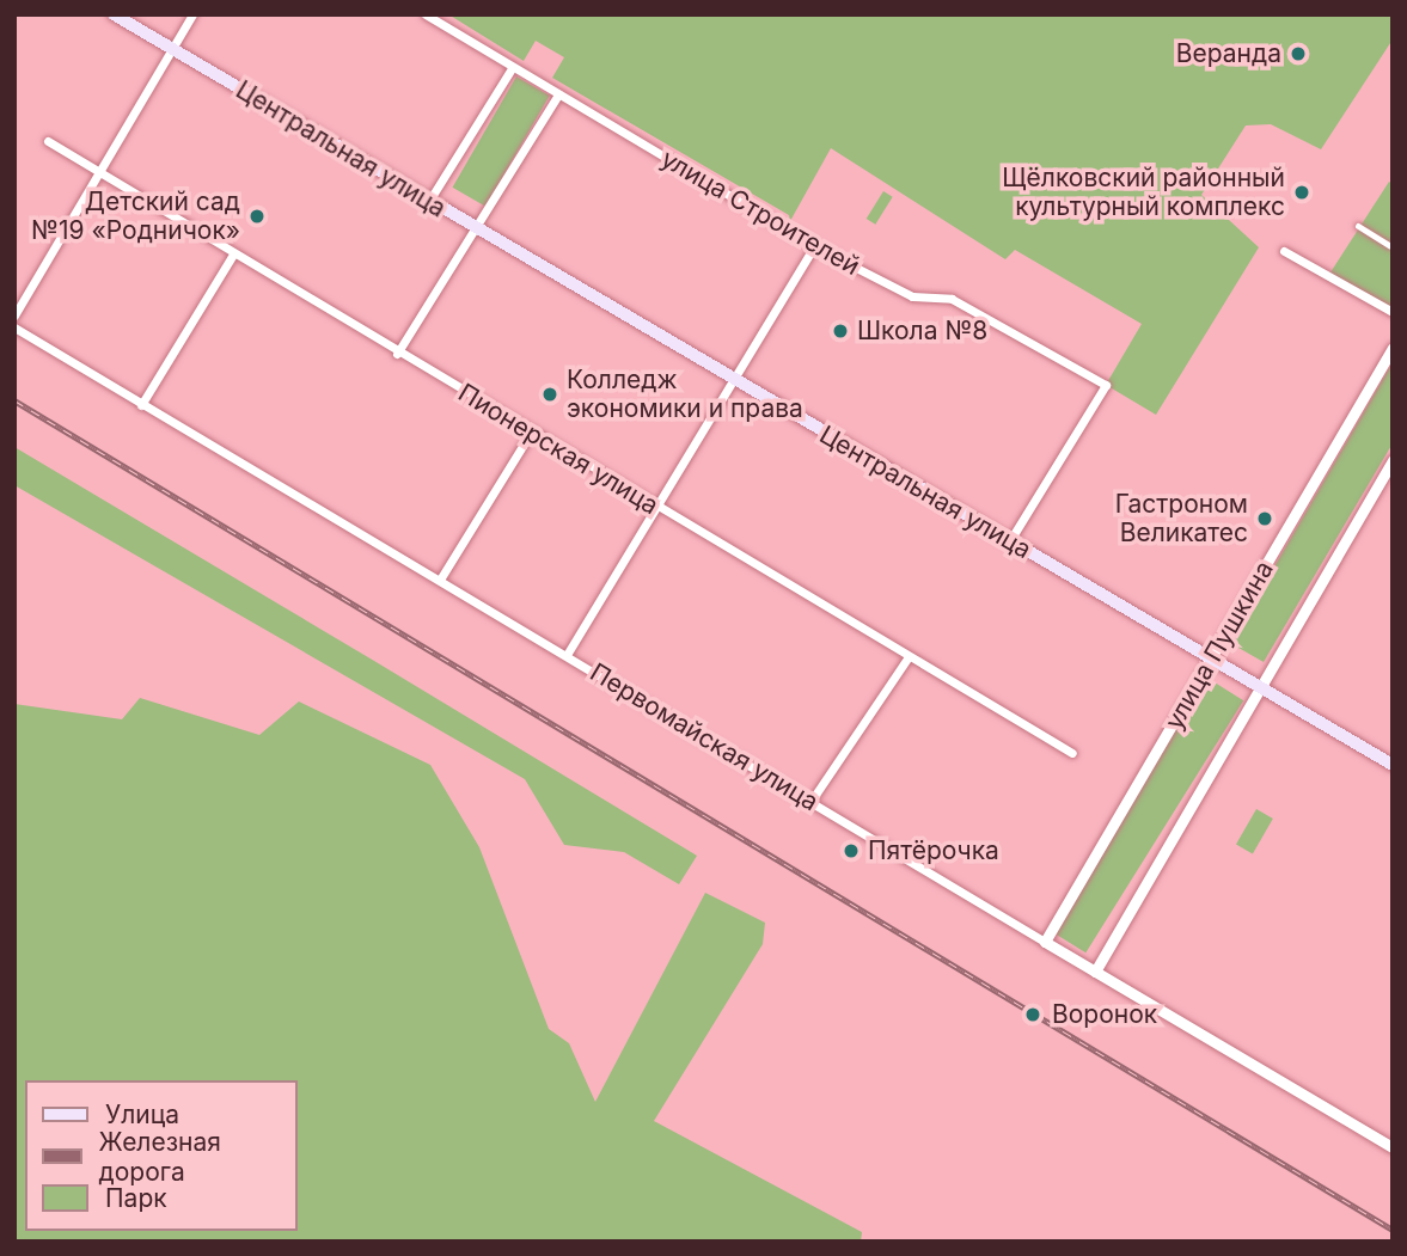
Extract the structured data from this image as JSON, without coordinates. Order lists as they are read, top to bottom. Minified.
{"streets":{"main road":["Центральная улица"],"street":["улица Строителей","Пионерская улица","улица Пушкина","Первомайская улица"]},"crossings":[["Центральная улица","улица Строителей"],["Центральная улица","улица Пушкина"],["улица Пушкина","Первомайская улица"]],"places":["Веранда","Щёлковский районный культурный комплекс","Детский сад №19 «Родничок»","Школа №8","Колледж экономики и права","Гастроном Великатес","Пятёрочка","Воронок"],"legend":["Улица","Железная дорога","Парк"]}
